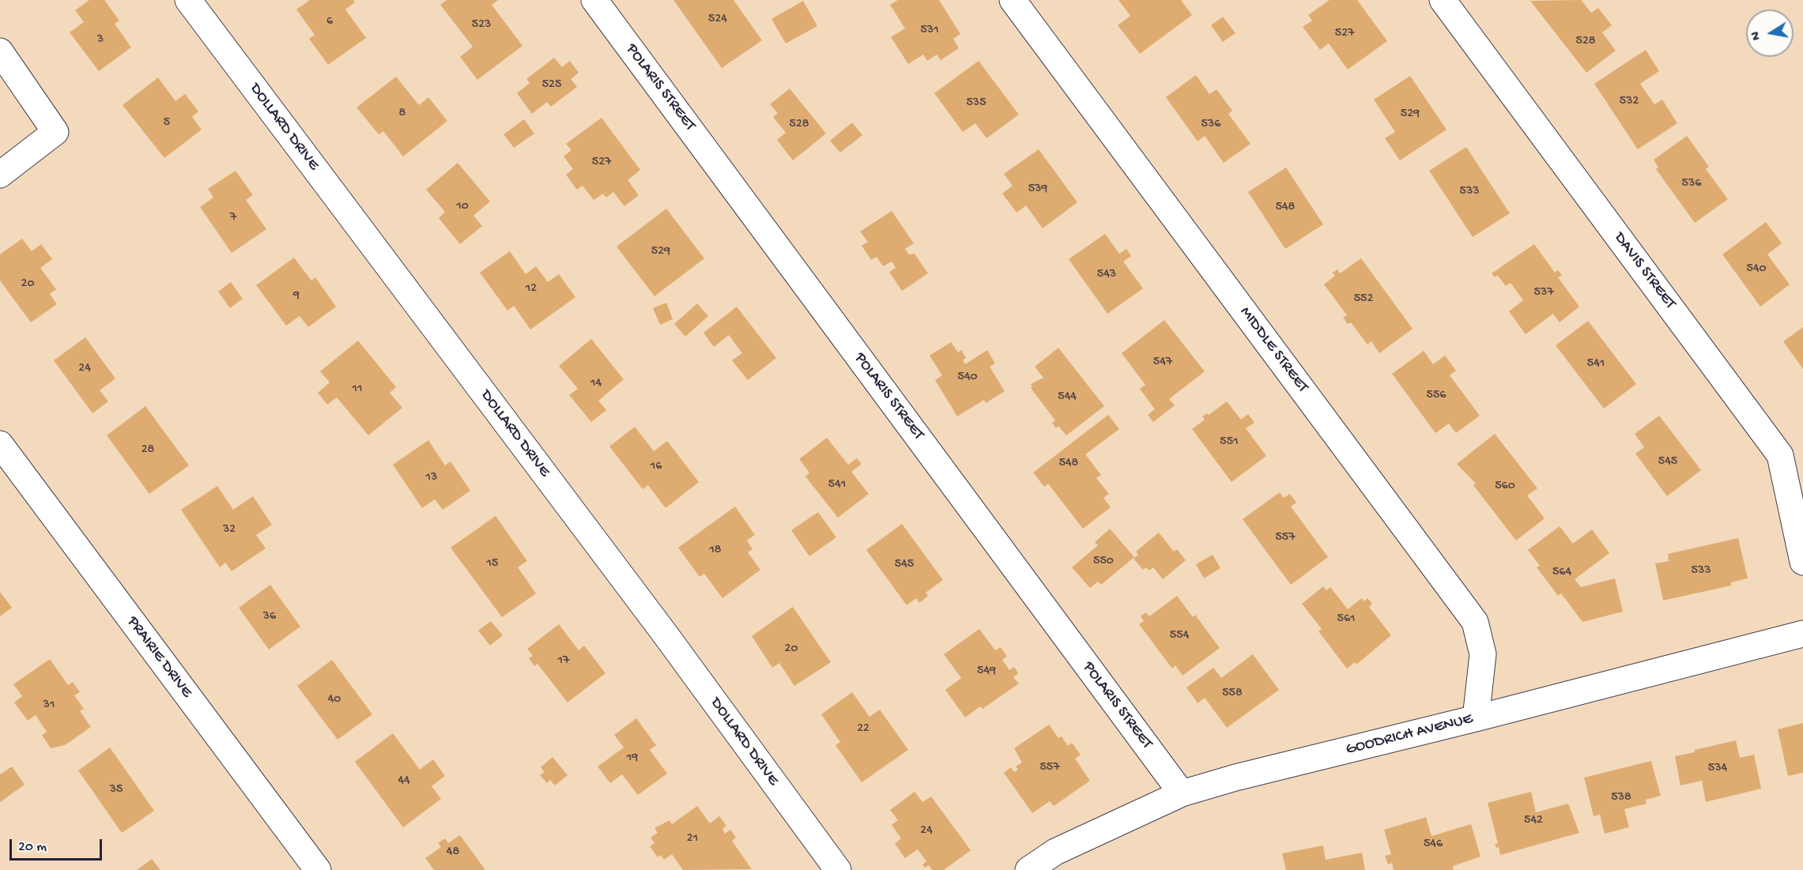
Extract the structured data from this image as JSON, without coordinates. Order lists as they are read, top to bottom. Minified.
{"streets":{"street":["POLARIS STREET","DOLLARD DRIVE","DAVIS STREET","MIDDLE STREET","PRAIRIE DRIVE","GOODRICH AVENUE"]},"crossings":[["POLARIS STREET","GOODRICH AVENUE"],["MIDDLE STREET","GOODRICH AVENUE"]],"house_numbers":["524","6","523","531","527","3","528","525","532","535","8","529","5","528","536","527","536","539","533","10","548","7","529","540","543","20","12","537","9","552","547","541","24","540","14","11","556","544","551","28","545","548","16","13","541","560","32","557","18","550","15","545","533","564","36","561","554","20","17","549","558","40","31","22","19","557","534","44","35","538","542","24","21","546","48"],"scale_bar":"20 m","north":"left"}
